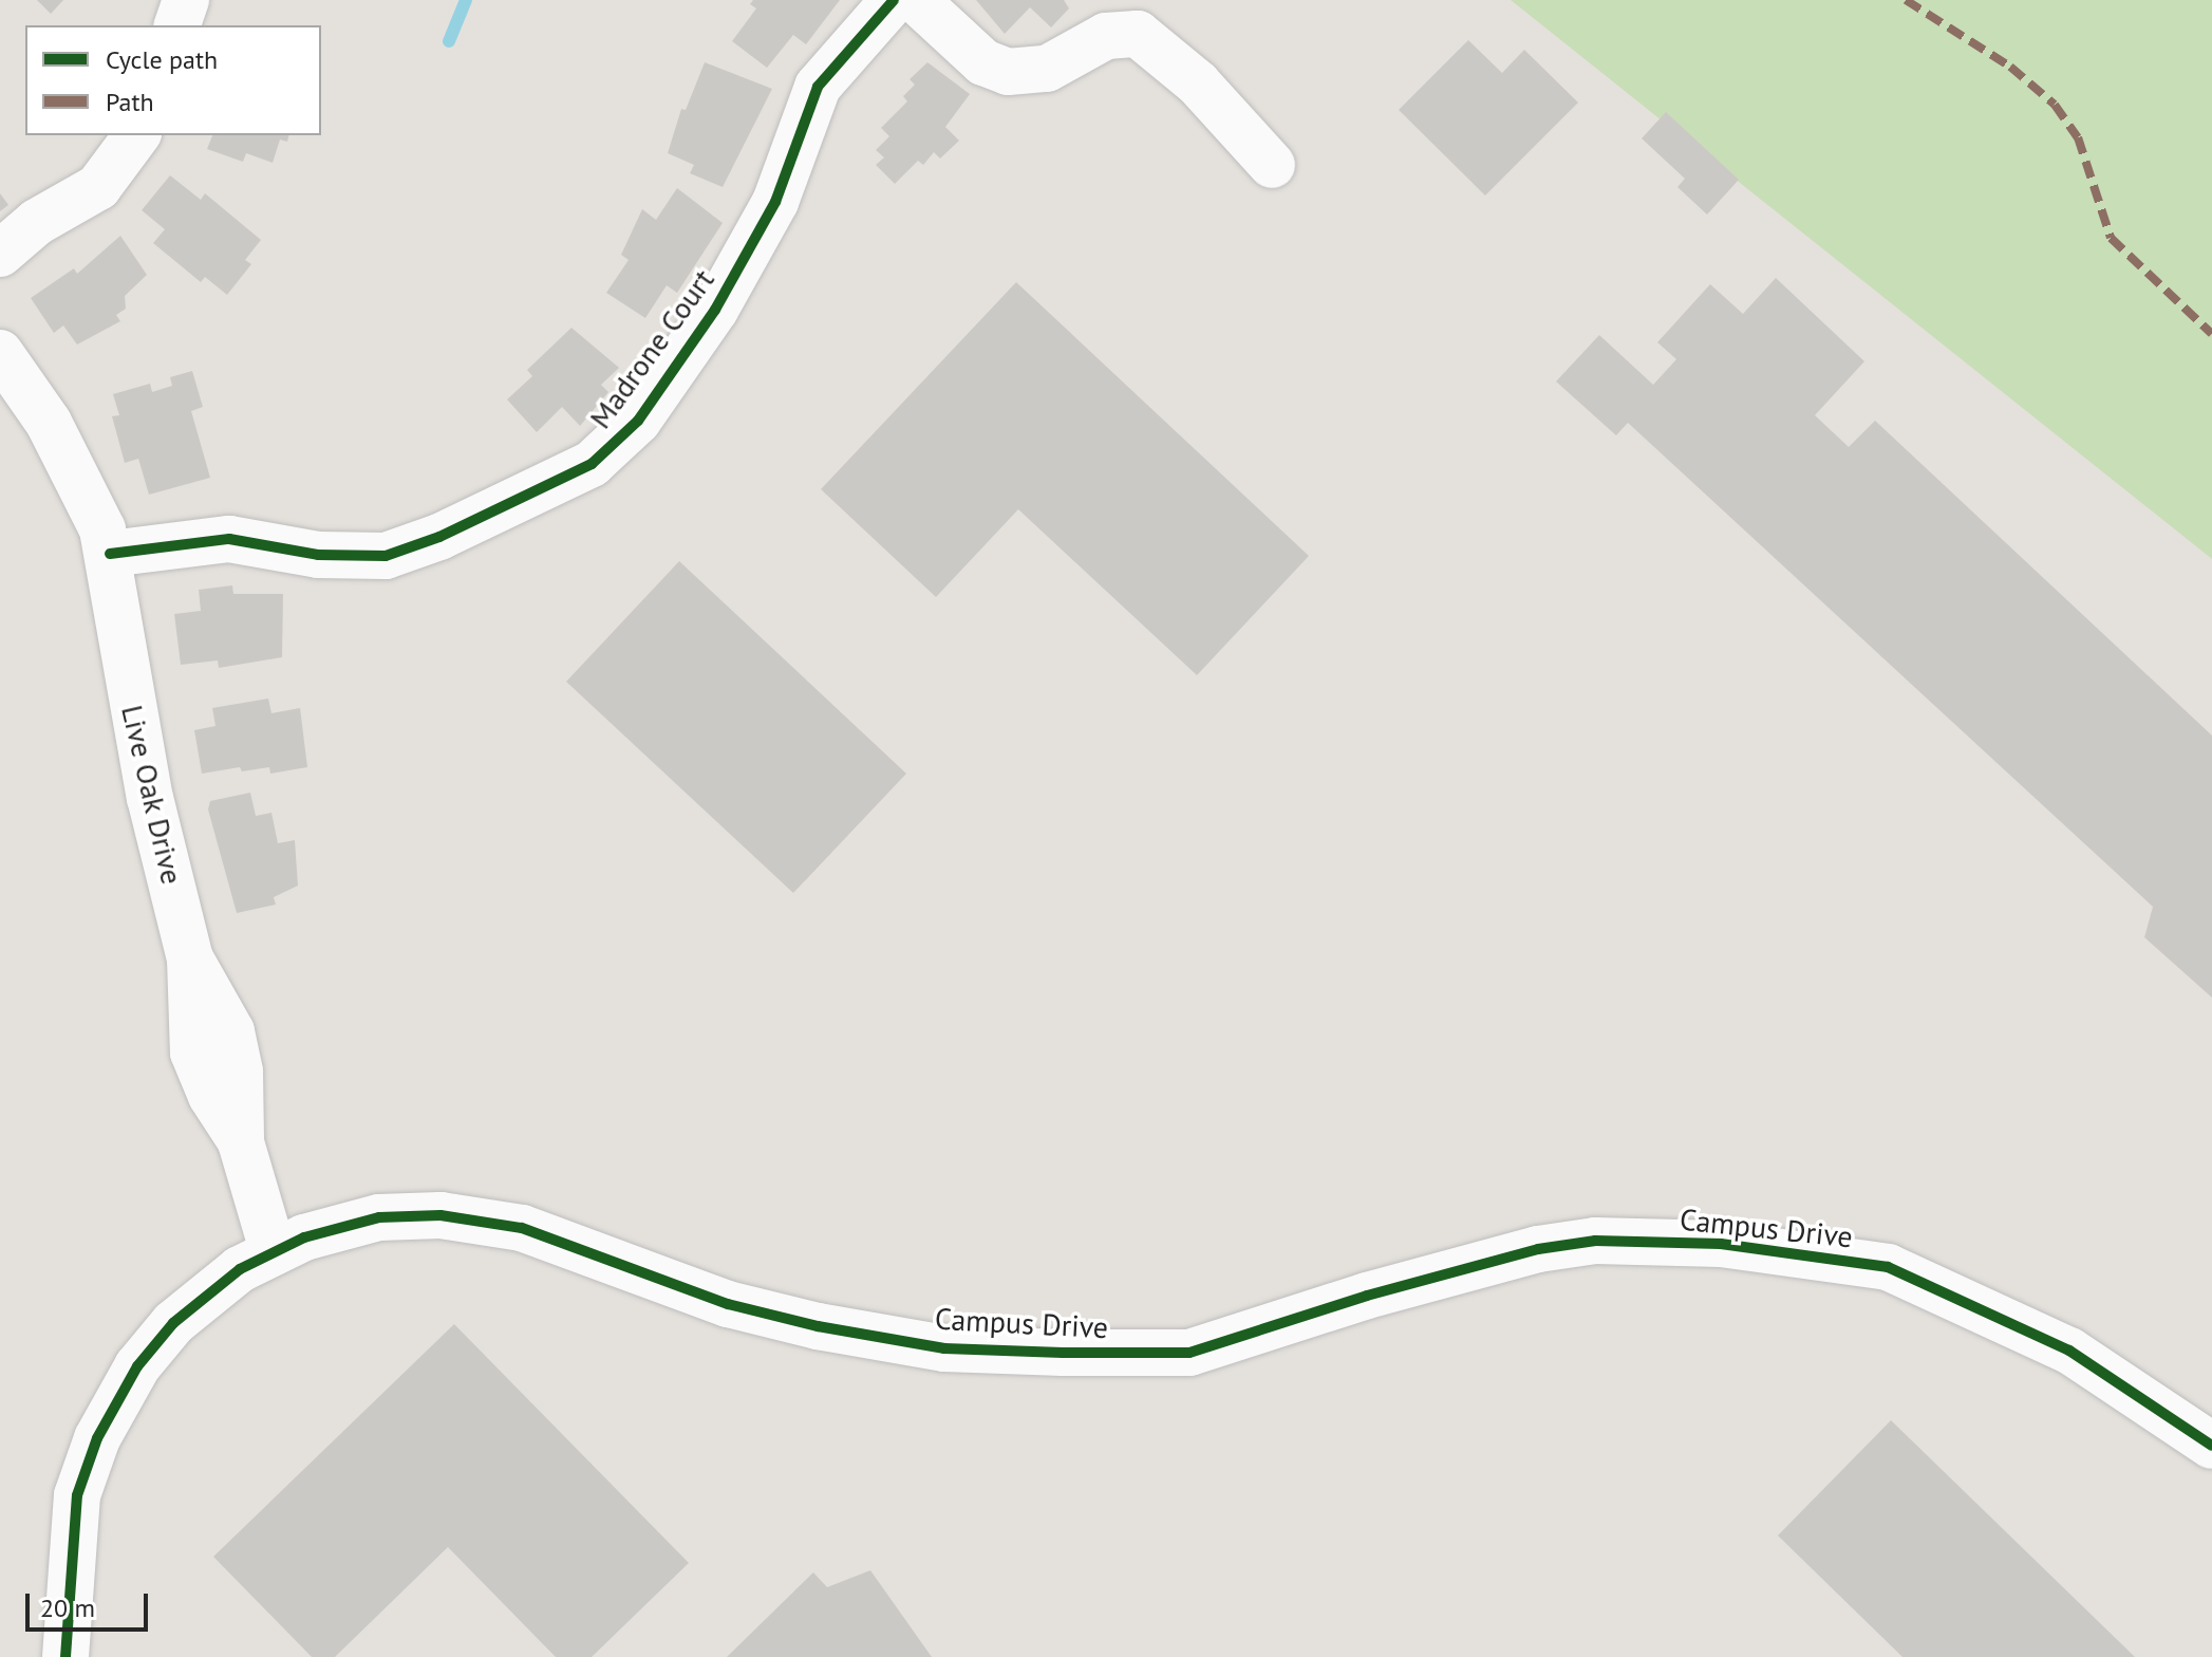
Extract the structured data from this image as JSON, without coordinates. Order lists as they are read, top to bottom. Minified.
{"streets":{"street":["Madrone Court","Live Oak Drive","Campus Drive"]},"crossings":[["Madrone Court","Live Oak Drive"],["Live Oak Drive","Campus Drive"]],"legend":["Cycle path","Path"],"scale_bar":"20 m"}
